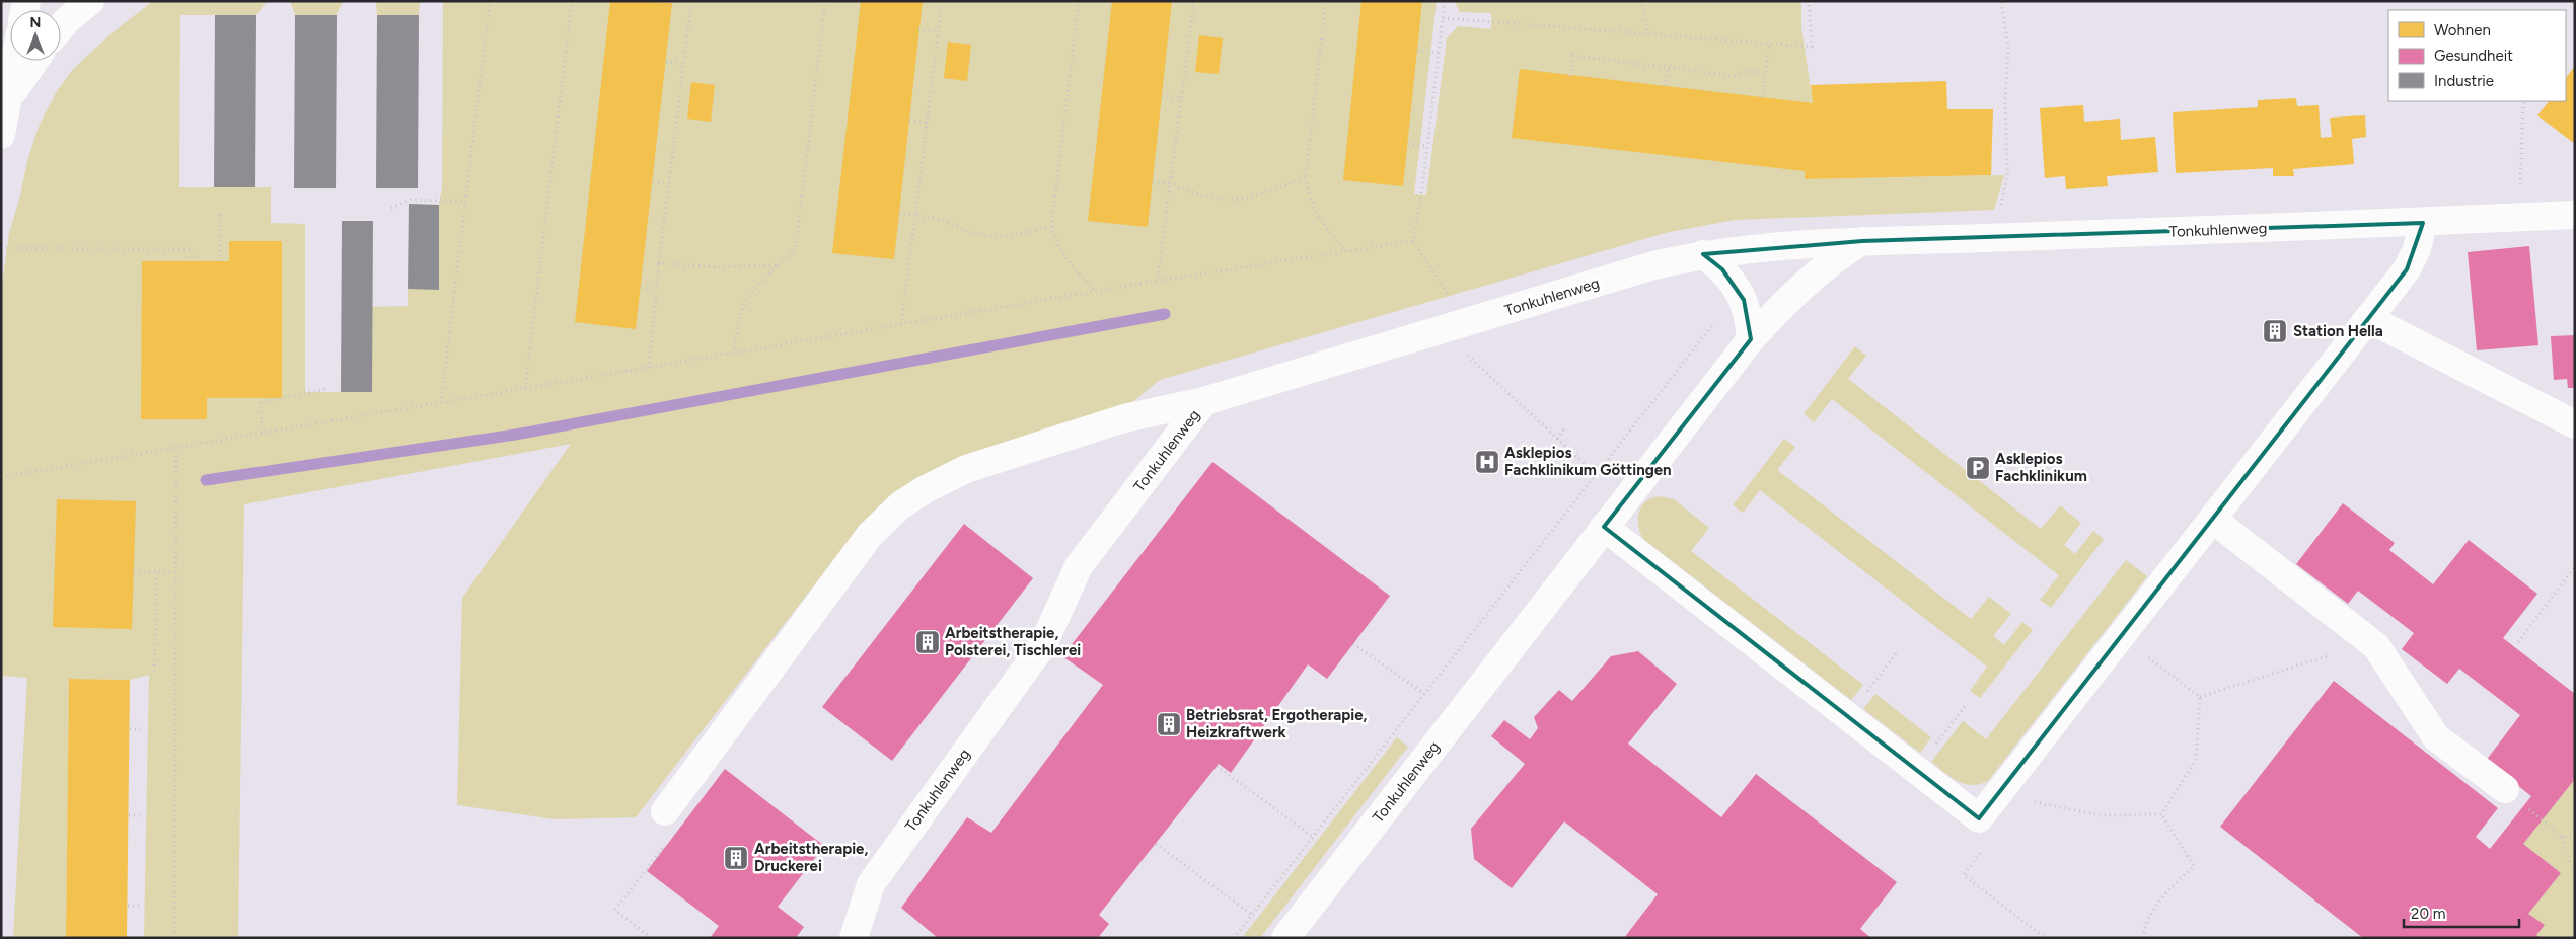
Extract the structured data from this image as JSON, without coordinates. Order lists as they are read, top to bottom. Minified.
{"streets":{"street":["Tonkuhlenweg"]},"places":{"building":["Station Hella","Arbeitstherapie, Polsterei, Tischlerei","Betriebsrat, Ergotherapie, Heizkraftwerk","Arbeitstherapie, Druckerei"],"hospital":["Asklepios Fachklinikum Göttingen"],"parking":["Asklepios Fachklinikum"]},"legend":["Wohnen","Gesundheit","Industrie"],"scale_bar":"20 m","north":"top"}
